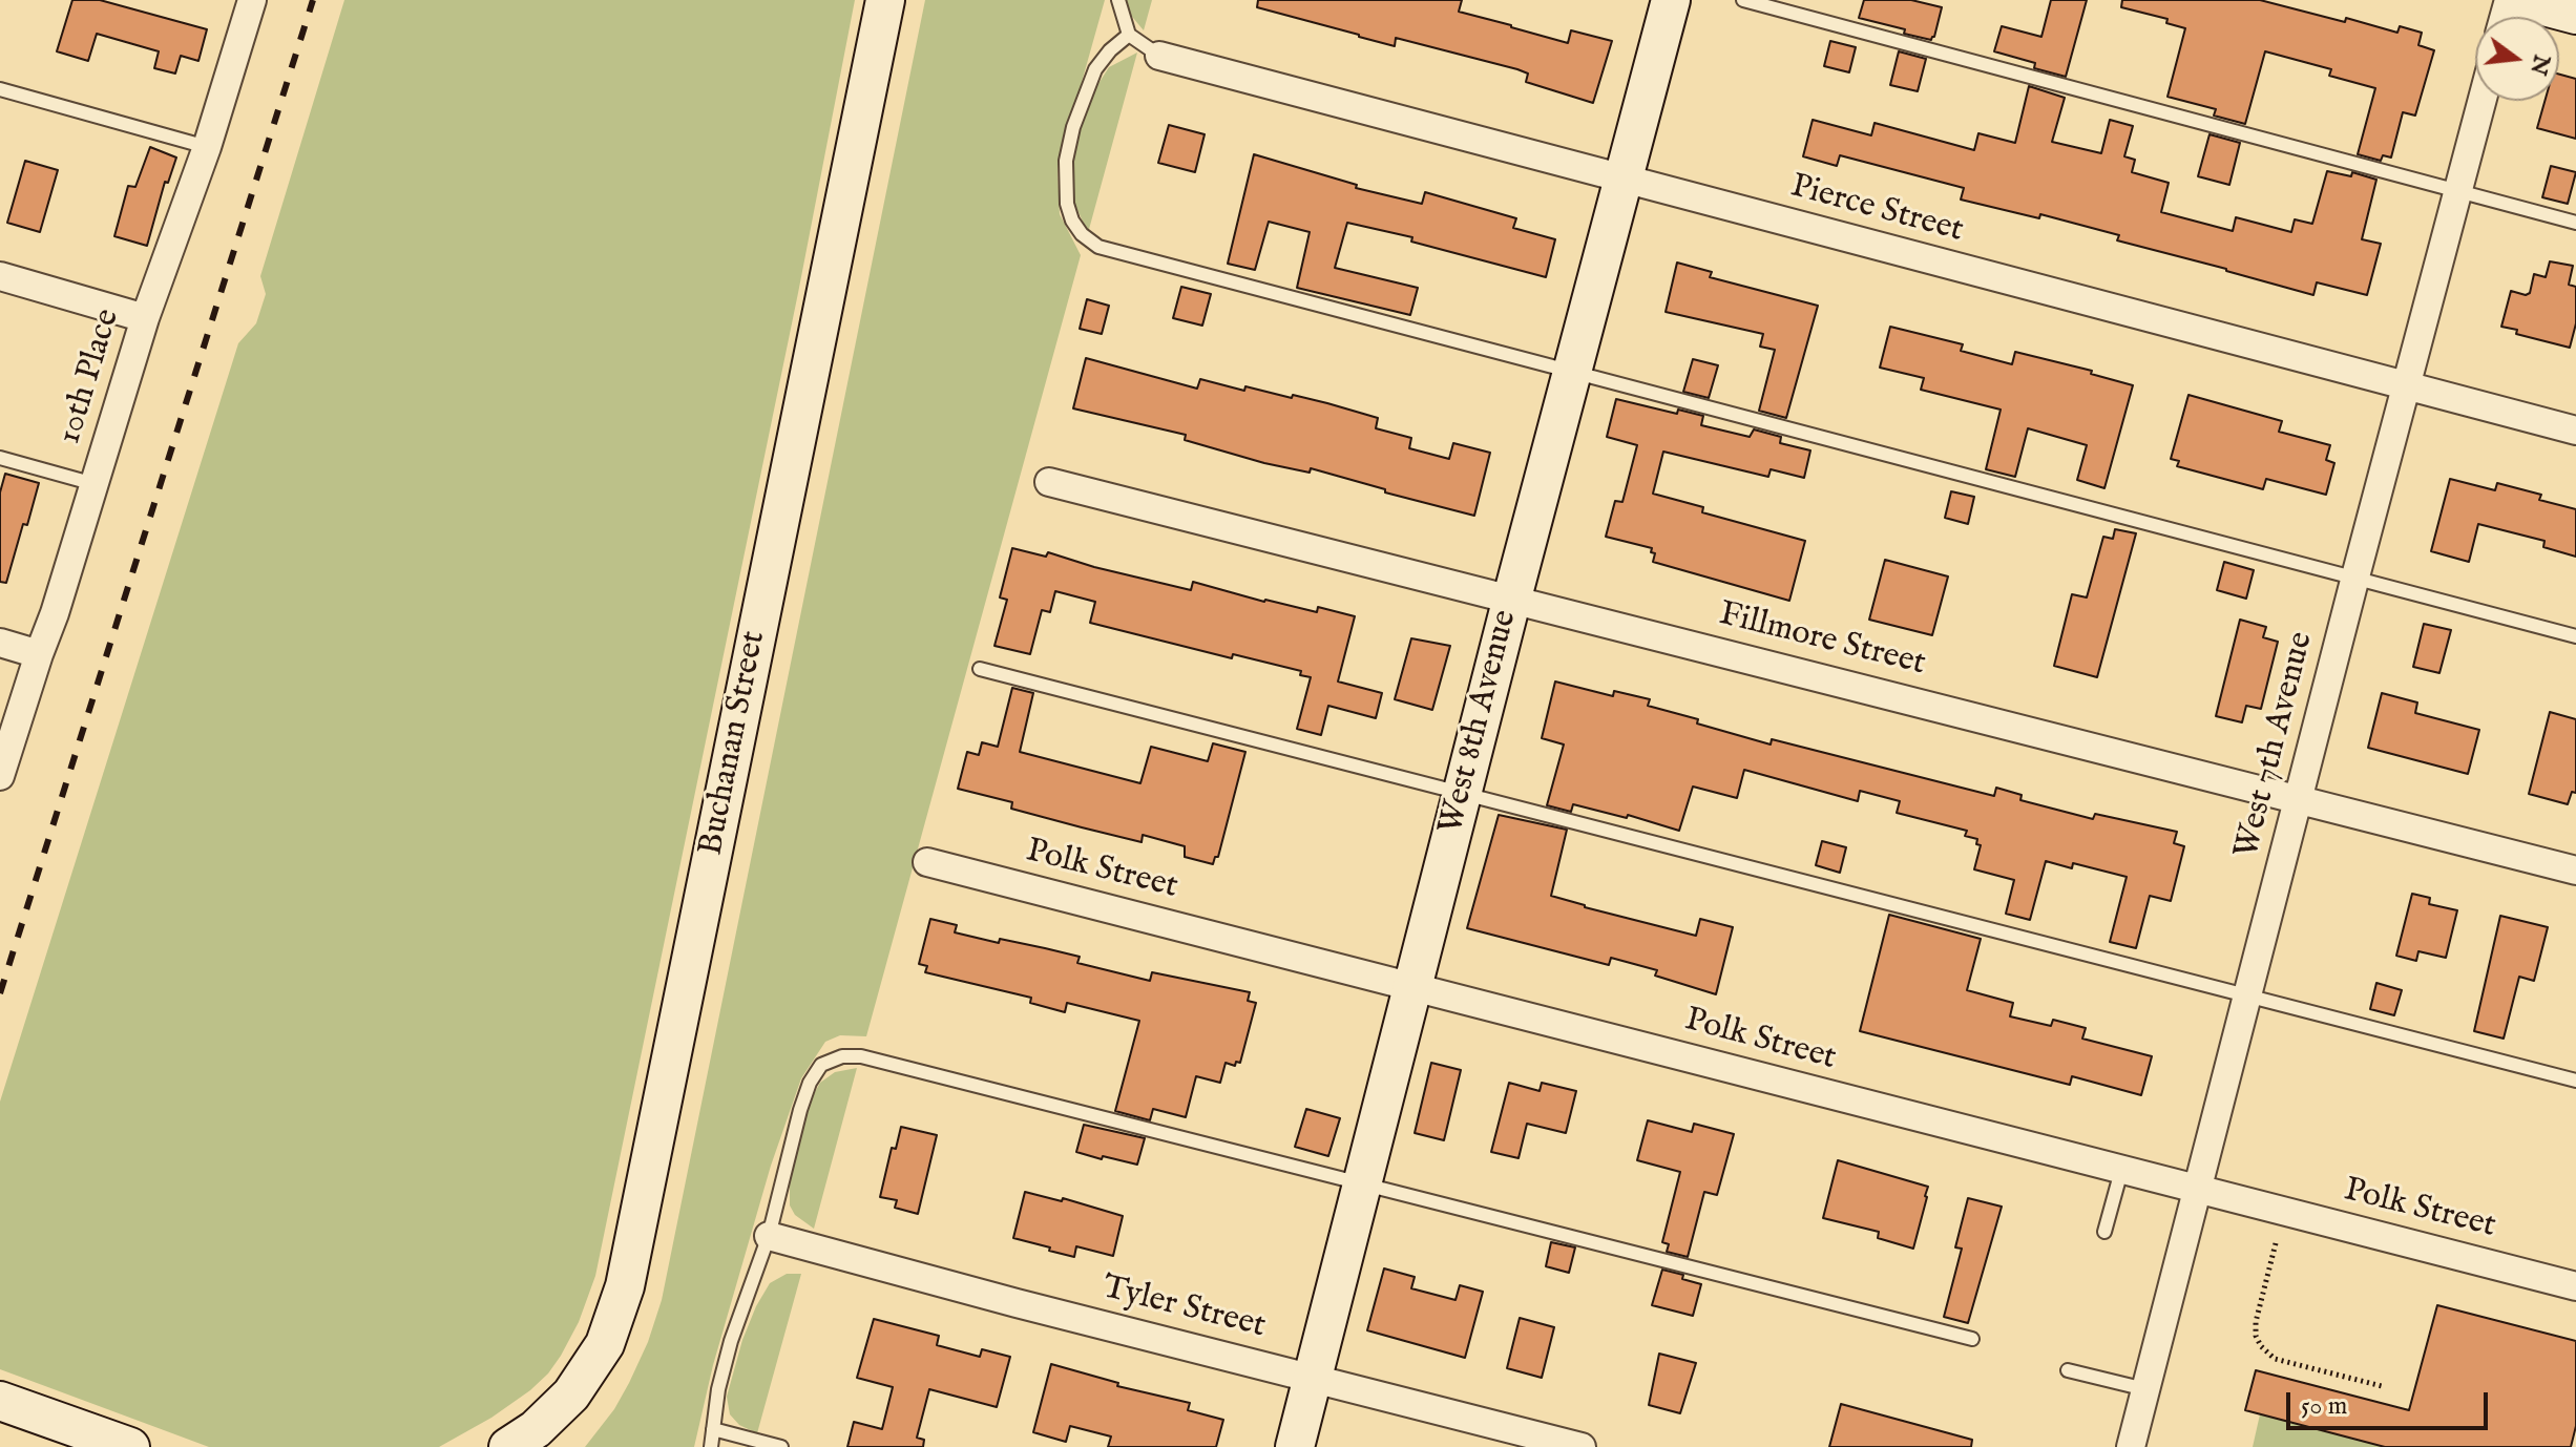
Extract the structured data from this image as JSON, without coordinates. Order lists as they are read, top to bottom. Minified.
{"streets":{"street":["Pierce Street","10th Place","Fillmore Street","West 8th Avenue","Buchanan Street","West 7th Avenue","Polk Street","Tyler Street"]},"crossings":[["Pierce Street","West 8th Avenue"],["Pierce Street","West 7th Avenue"],["Fillmore Street","West 8th Avenue"],["Fillmore Street","West 7th Avenue"],["West 8th Avenue","Polk Street"],["West 8th Avenue","Tyler Street"],["West 7th Avenue","Polk Street"]],"scale_bar":"50 m","north":"right"}
